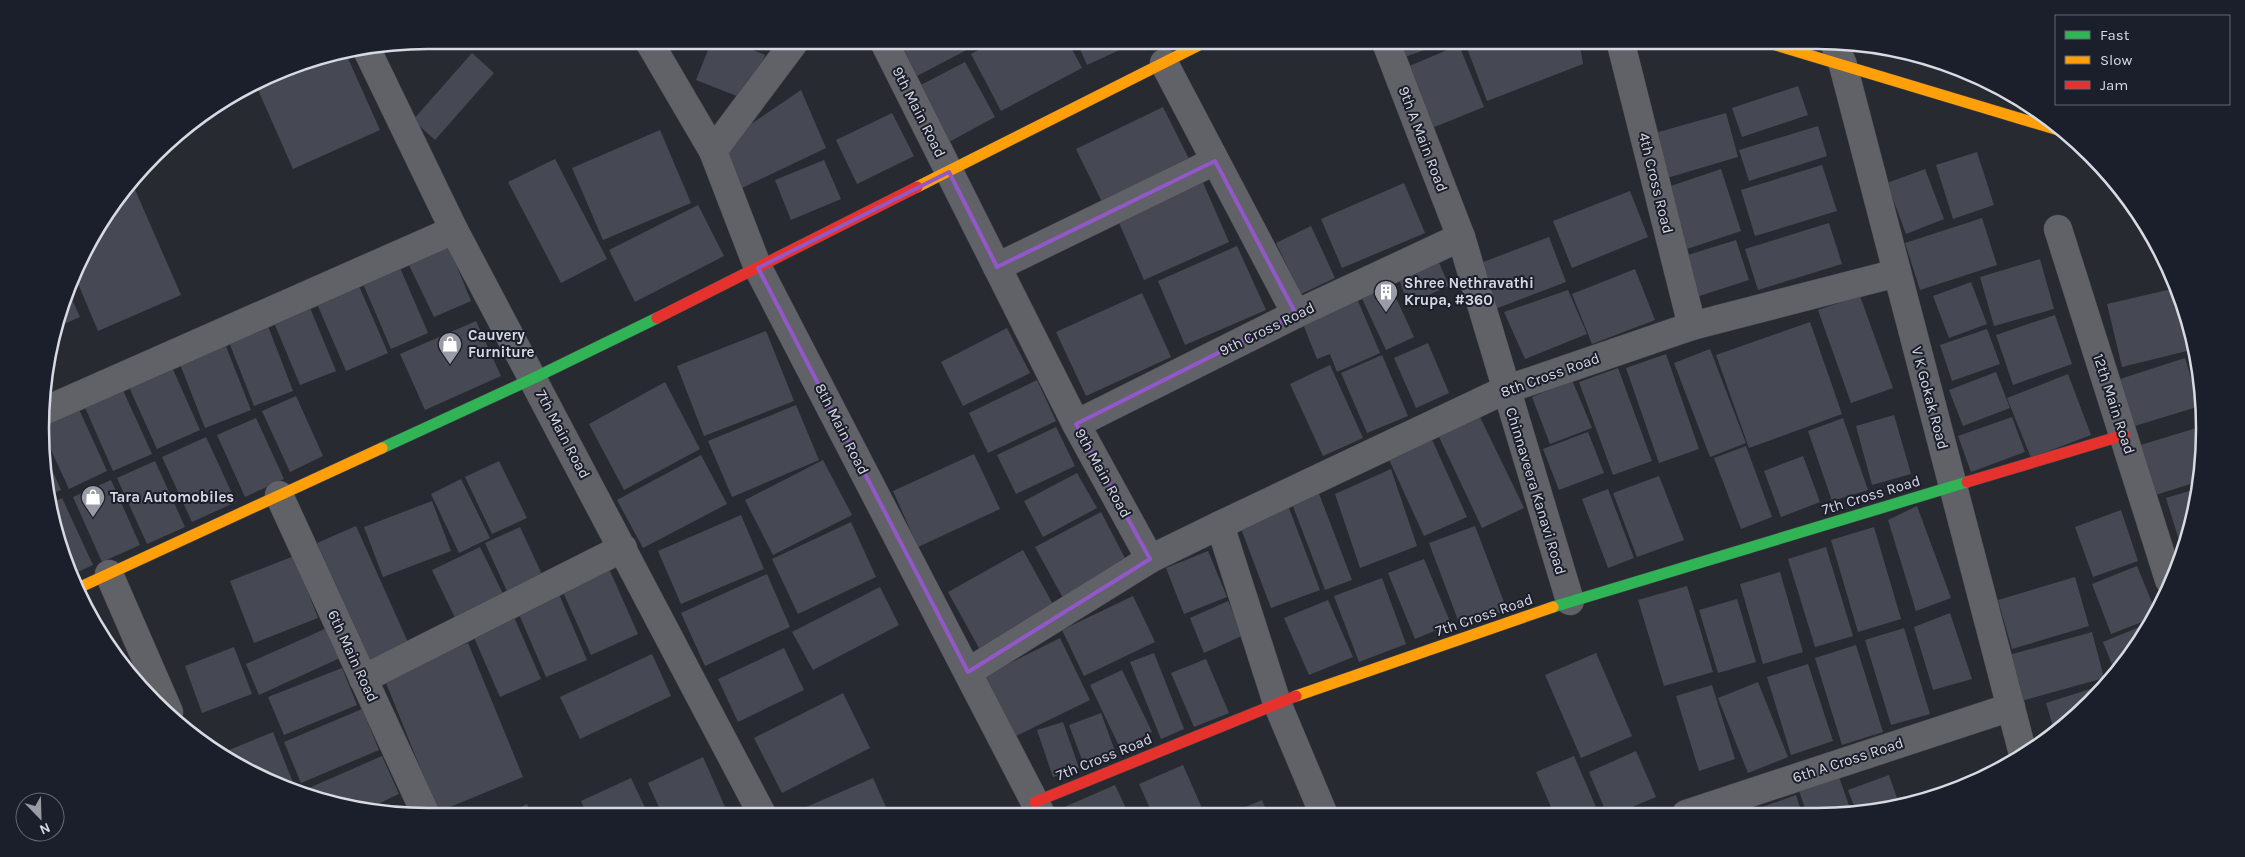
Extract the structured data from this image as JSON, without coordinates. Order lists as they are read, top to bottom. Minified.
{"streets":{"street":["9th Main Road","9th A Main Road","4th Cross Road","9th Cross Road","8th Cross Road","V K Gokak Road","12th Main Road","8th Main Road","7th Main Road","Chinnaveera Kanavi Road","7th Cross Road","6th Main Road","6th A Cross Road"]},"crossings":[["9th Main Road","9th Cross Road"],["9th A Main Road","9th Cross Road"],["9th A Main Road","Chinnaveera Kanavi Road"],["4th Cross Road","8th Cross Road"],["9th Cross Road","Chinnaveera Kanavi Road"],["8th Cross Road","V K Gokak Road"],["8th Cross Road","Chinnaveera Kanavi Road"],["V K Gokak Road","7th Cross Road"],["V K Gokak Road","6th A Cross Road"],["12th Main Road","7th Cross Road"],["Chinnaveera Kanavi Road","7th Cross Road"]],"places":{"building":["Shree Nethravathi Krupa, #360"],"shop":["Cauvery Furniture","Tara Automobiles"]},"legend":["Fast","Slow","Jam"],"north":"bottom right"}
